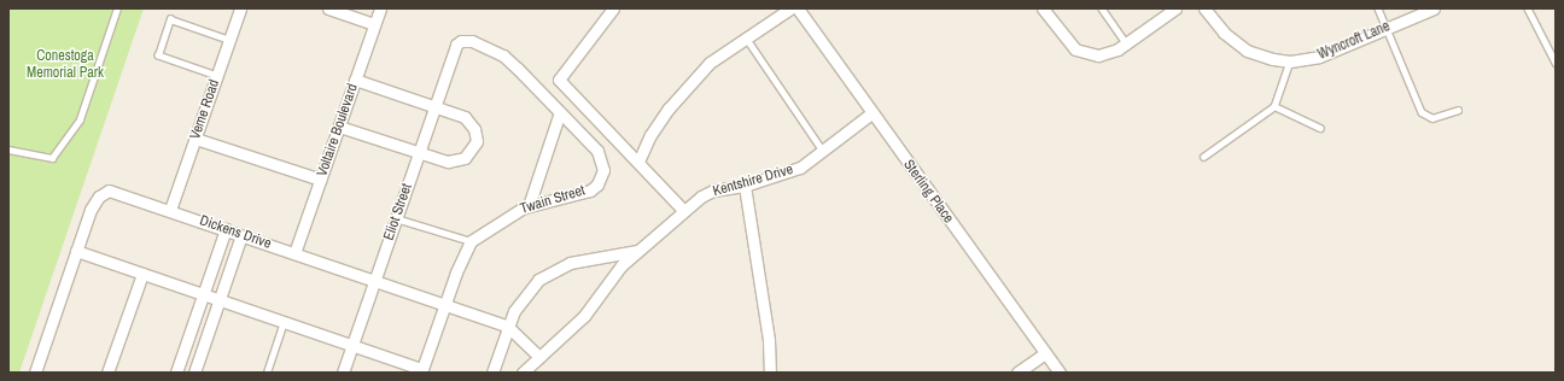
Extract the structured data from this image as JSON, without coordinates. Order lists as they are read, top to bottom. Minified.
{"streets":{"street":["Wyncroft Lane","Veme Road","Voltaire Boulevard","Kentshire Drive","Sterling Place","Twain Street","Eliot Street","Dickens Drive"]},"crossings":[["Veme Road","Dickens Drive"],["Voltaire Boulevard","Dickens Drive"],["Kentshire Drive","Sterling Place"],["Kentshire Drive","Dickens Drive"],["Twain Street","Eliot Street"],["Eliot Street","Dickens Drive"]],"parks":["Conestoga Memorial Park"]}
